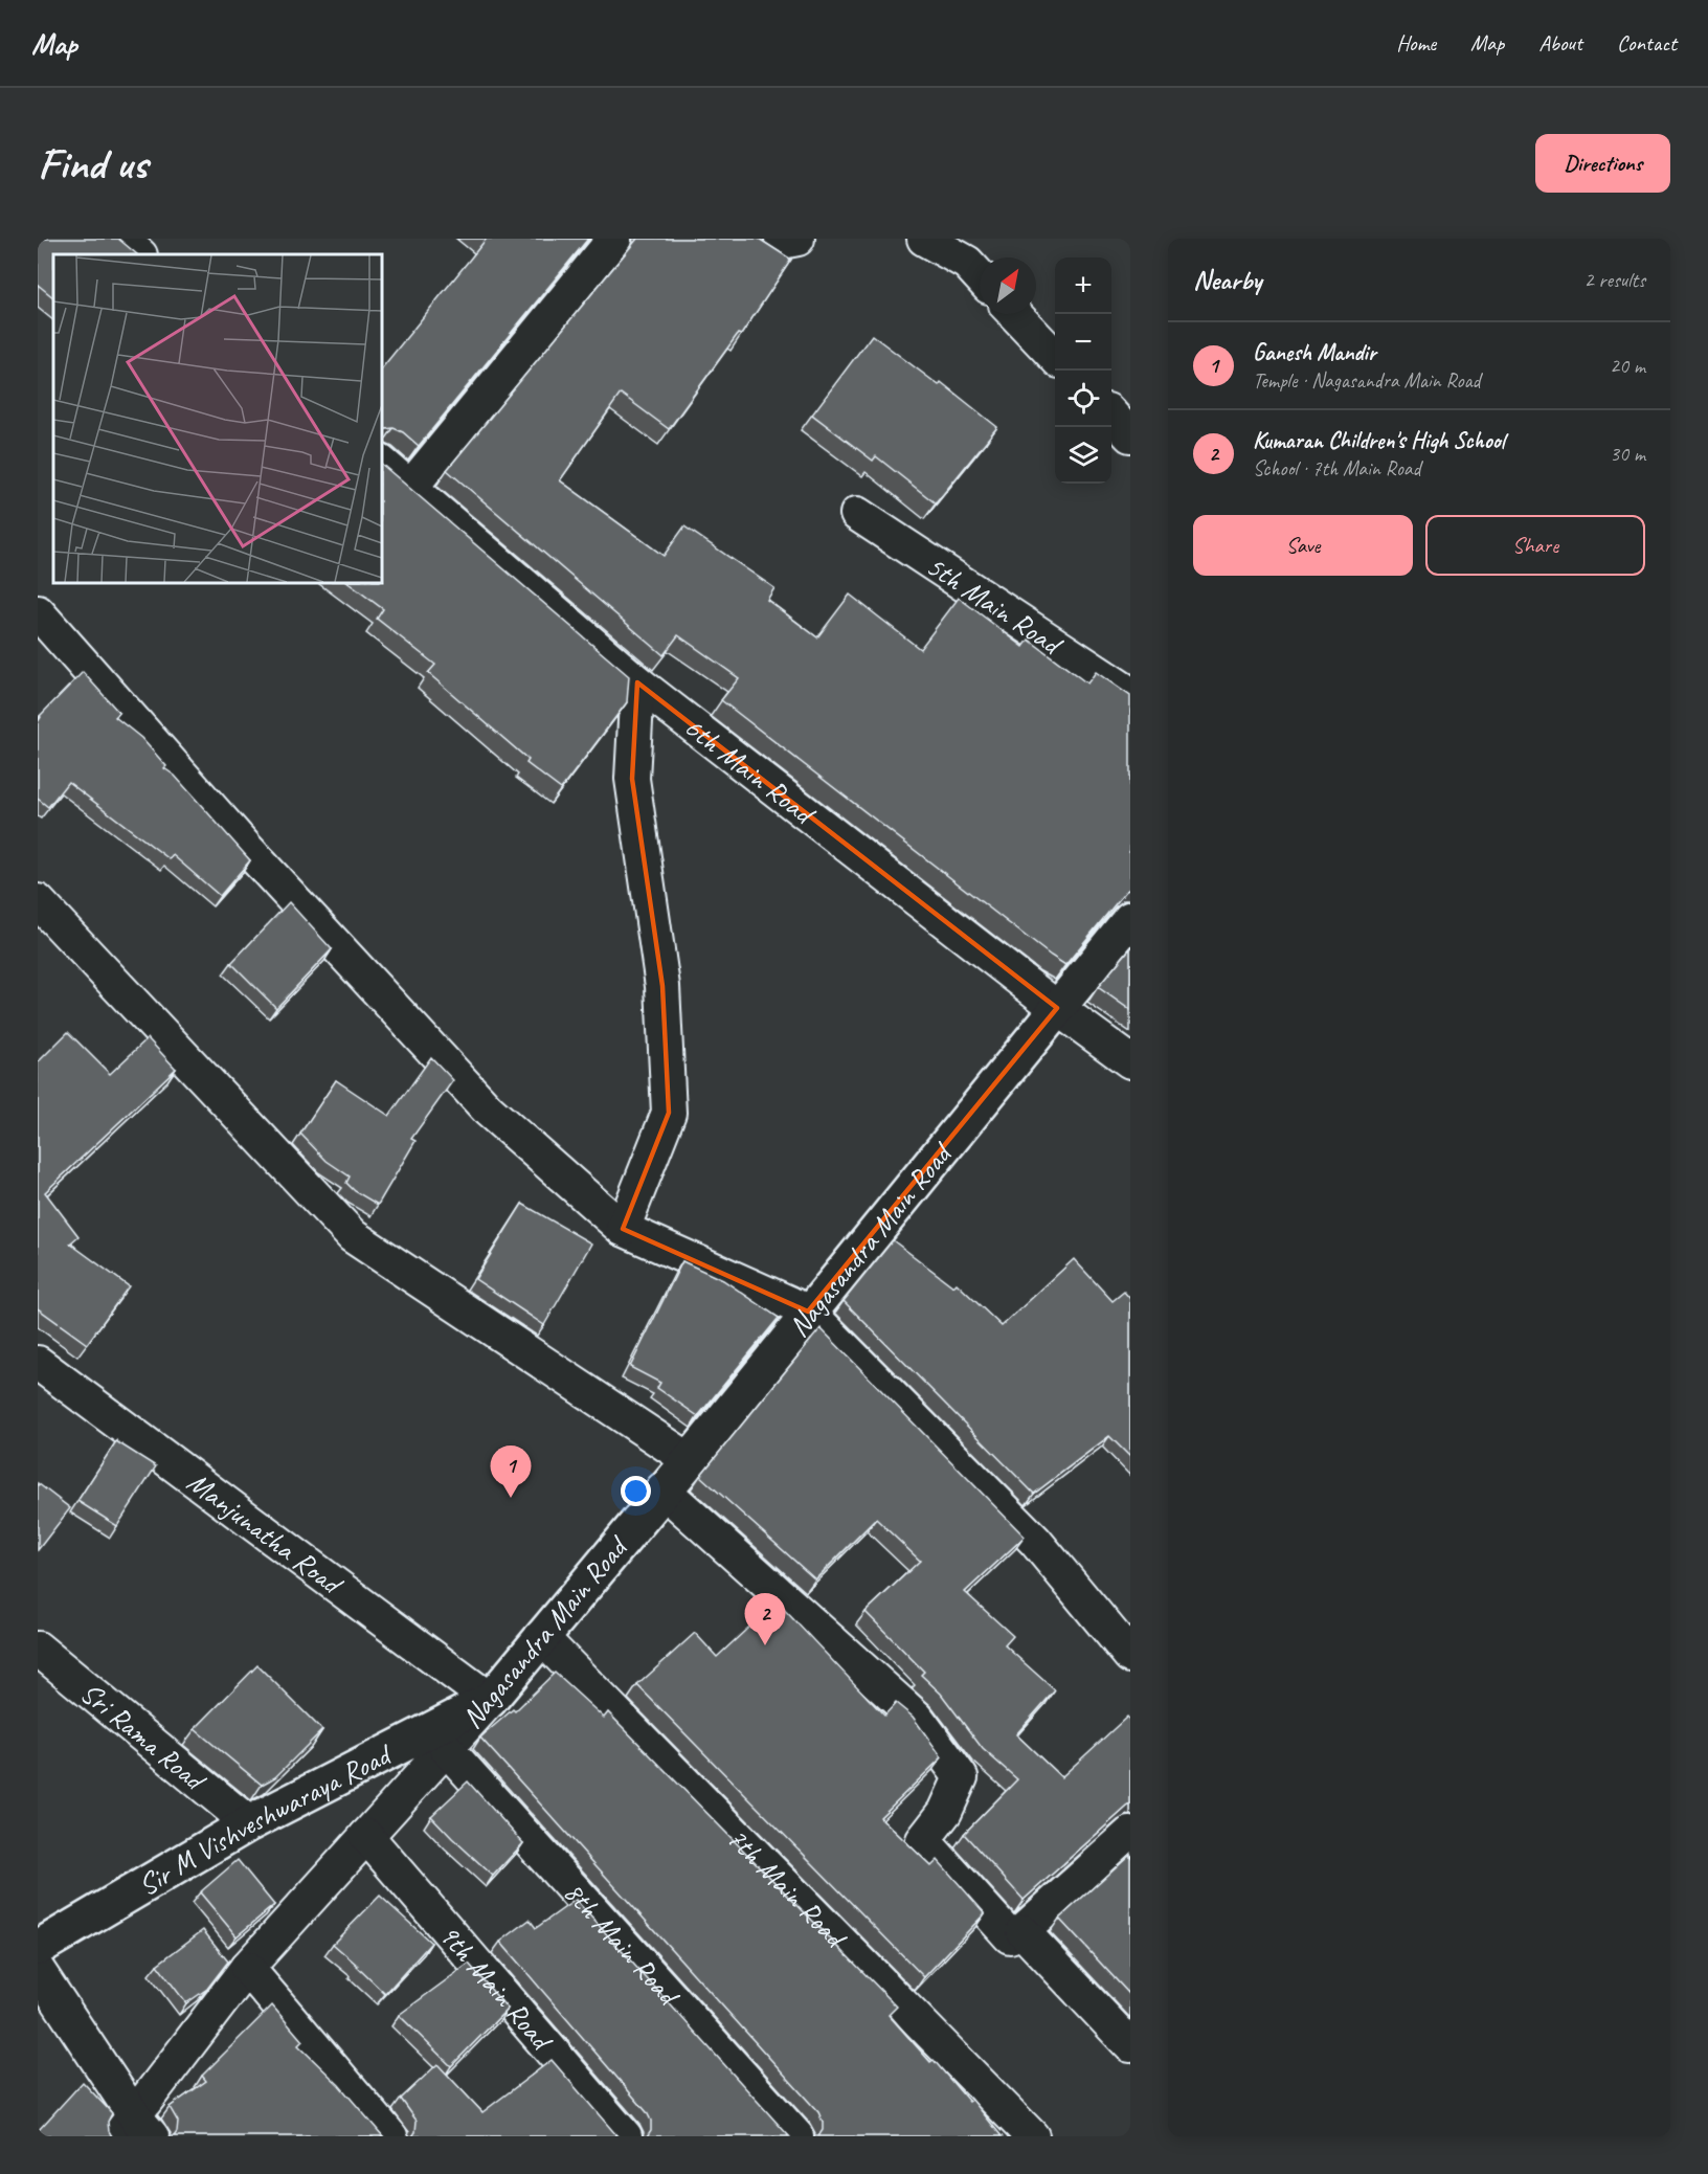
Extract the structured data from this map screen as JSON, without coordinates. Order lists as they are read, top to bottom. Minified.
{"streets":{"street":["5th Main Road","6th Main Road","Nagasandra Main Road","Manjunatha Road","Sri Rama Road","Sir M Vishveshwaraya Road","7th Main Road","8th Main Road","9th Main Road"]},"crossings":[["6th Main Road","Nagasandra Main Road"],["Nagasandra Main Road","Manjunatha Road"],["Nagasandra Main Road","Sir M Vishveshwaraya Road"],["Nagasandra Main Road","7th Main Road"],["Nagasandra Main Road","8th Main Road"],["Nagasandra Main Road","9th Main Road"],["Manjunatha Road","Sir M Vishveshwaraya Road"],["Sri Rama Road","Sir M Vishveshwaraya Road"]],"north":"top right","page":{"header":"Map","nav":["Home","Map","About","Contact"],"buttons":["Directions",["Save","Share"]],"title":"Find us","heading":["Nearby","2 results"],"map_buttons":["+","−"],"list":[{"mark":"1","name":"Ganesh Mandir","note":"Temple · Nagasandra Main Road","value":"20 m"},{"mark":"2","name":"Kumaran Children's High School","note":"School · 7th Main Road","value":"30 m"}],"pins":["1","2"]}}
